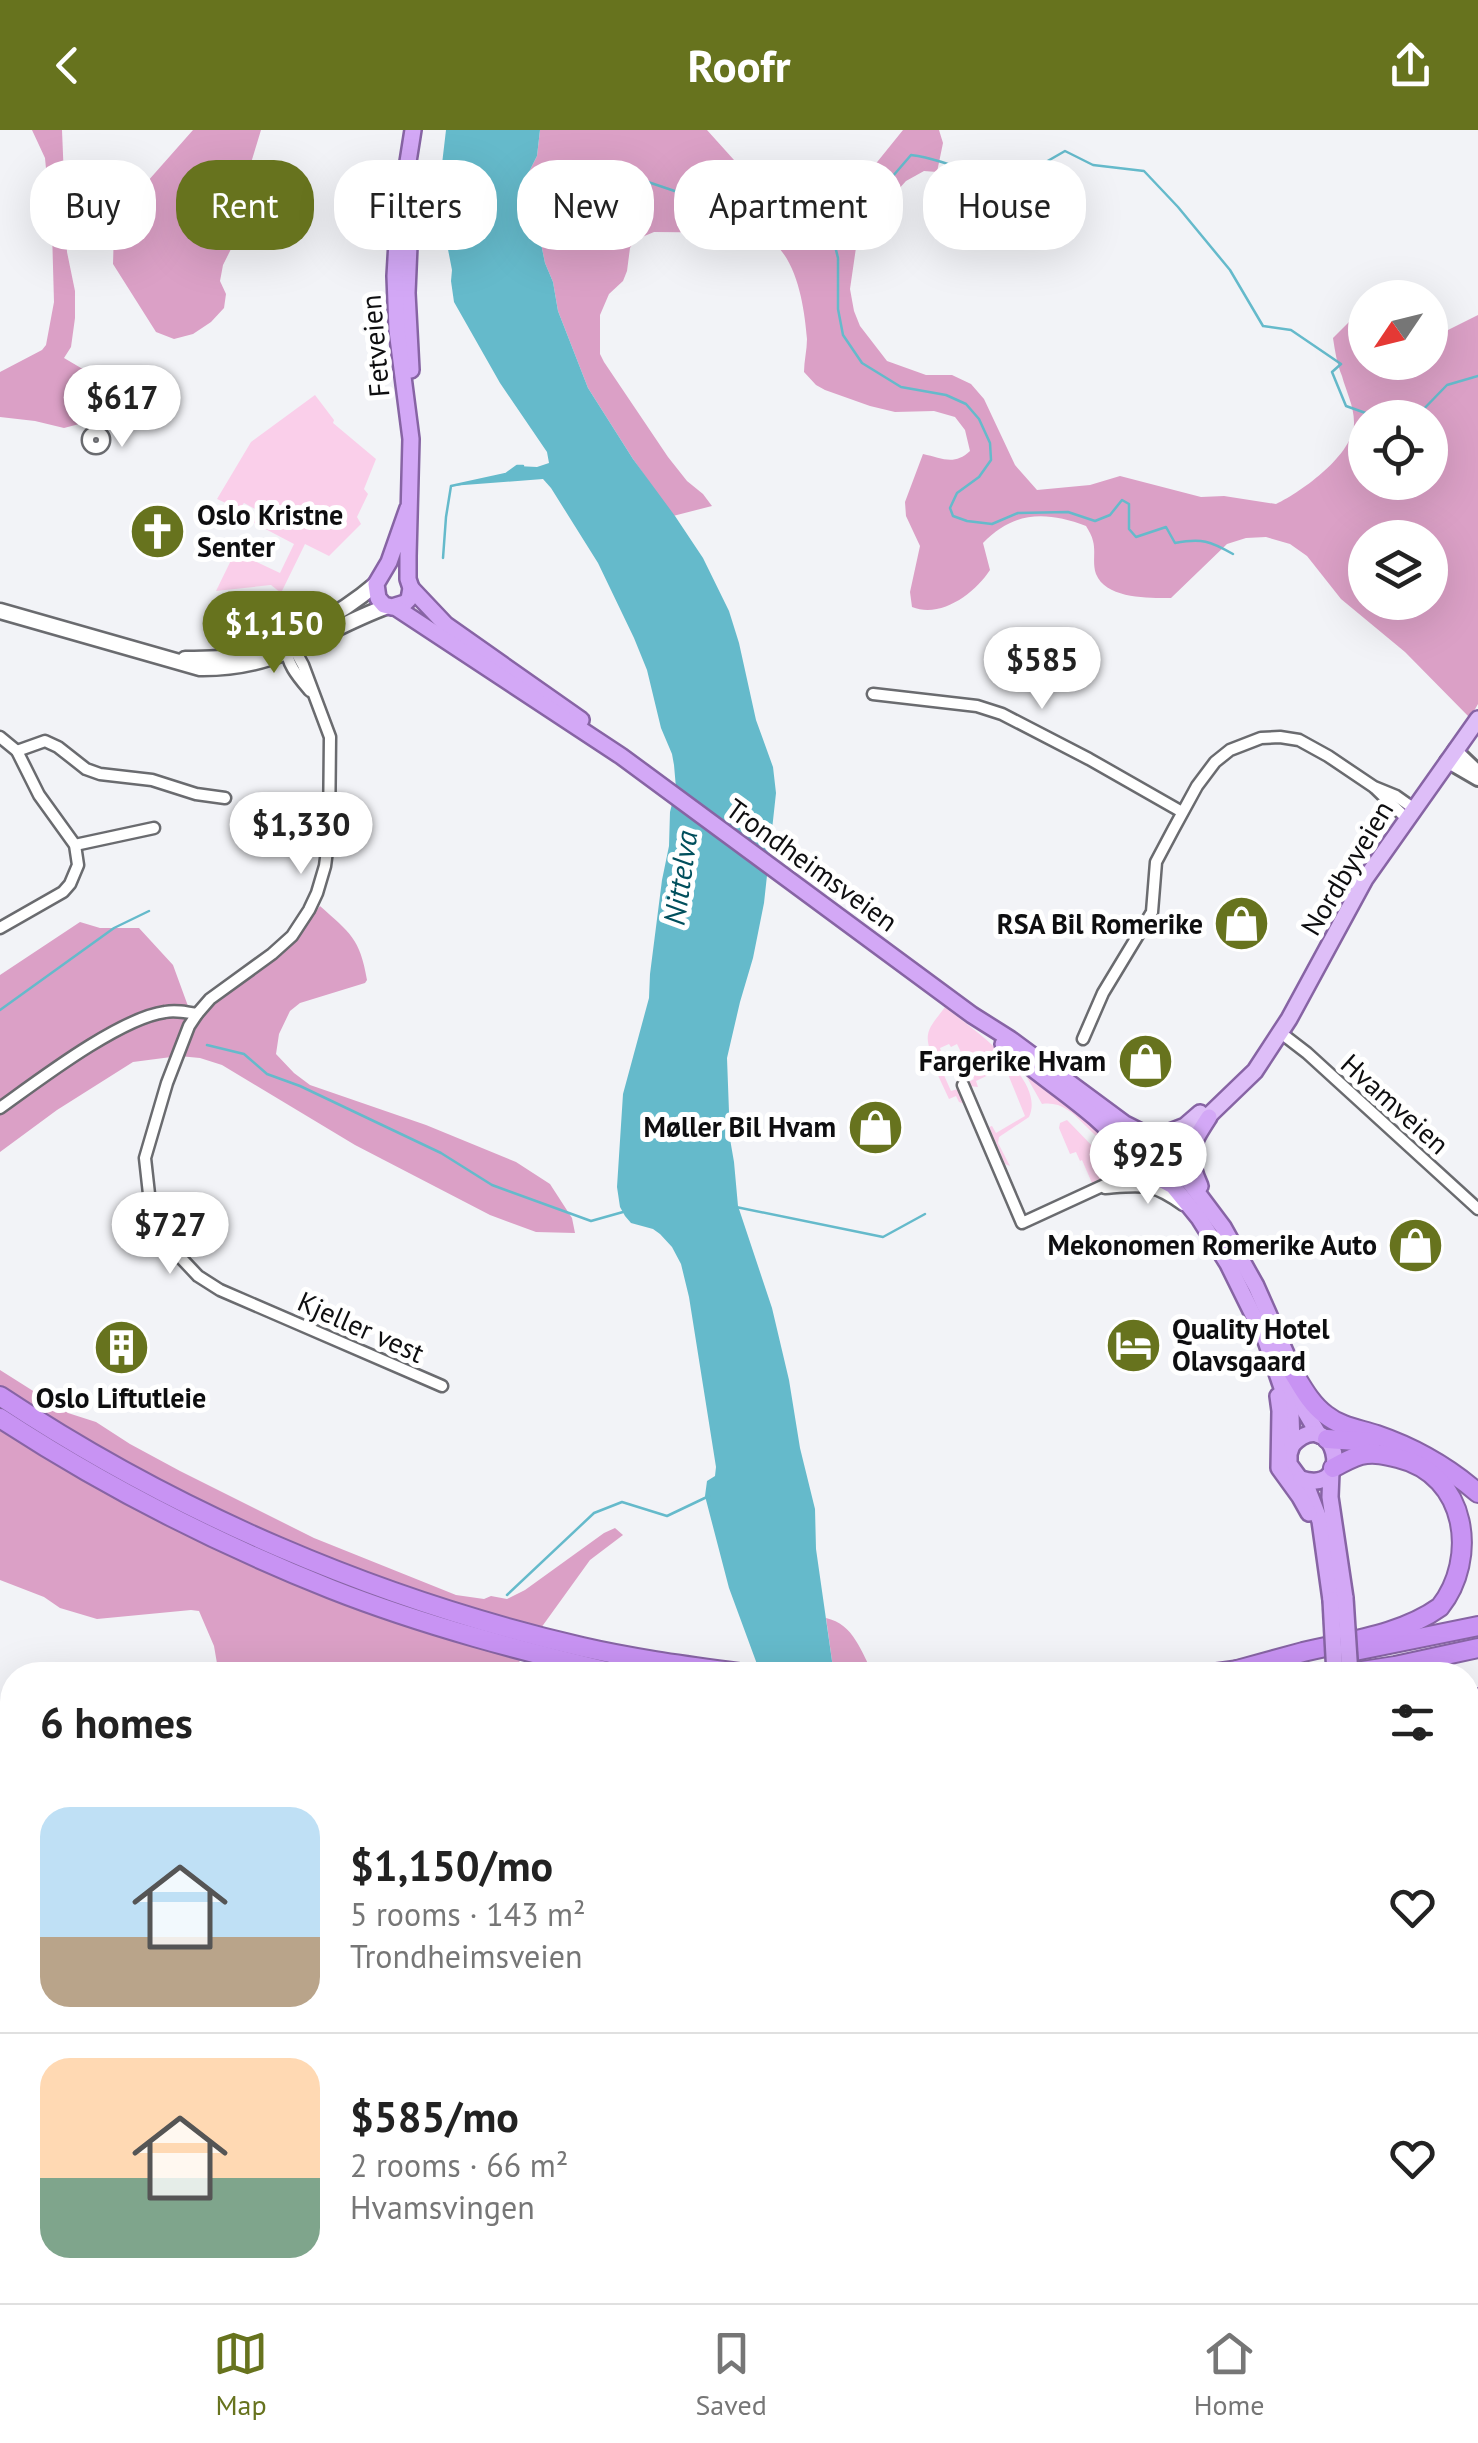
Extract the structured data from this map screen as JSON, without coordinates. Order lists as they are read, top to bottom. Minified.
{"streets":{"highway":["Fetveien","Trondheimsveien"],"main road":["Nordbyveien"],"street":["Hvamveien","Kjeller vest"]},"crossings":[["Fetveien","Trondheimsveien"],["Trondheimsveien","Nordbyveien"],["Nordbyveien","Hvamveien"]],"water":["Nittelva"],"places":{"church":["Oslo Kristne Senter"],"shop":["RSA Bil Romerike","Fargerike Hvam","Møller Bil Hvam","Mekonomen Romerike Auto"],"hotel":["Quality Hotel Olavsgaard"],"building":["Oslo Liftutleie"]},"north":"bottom left","page":{"header":"Roofr","chip":["Buy","Rent","Filters","New","Apartment","House"],"price":["$617","$1,150","$585","$1,330","$925","$727"],"heading":"6 homes","list":[{"name":"$1,150/mo","note":"5 rooms · 143 m² · Trondheimsveien"},{"name":"$585/mo","note":"2 rooms · 66 m² · Hvamsvingen"}],"tabs":["Map","Saved","Home"]}}
